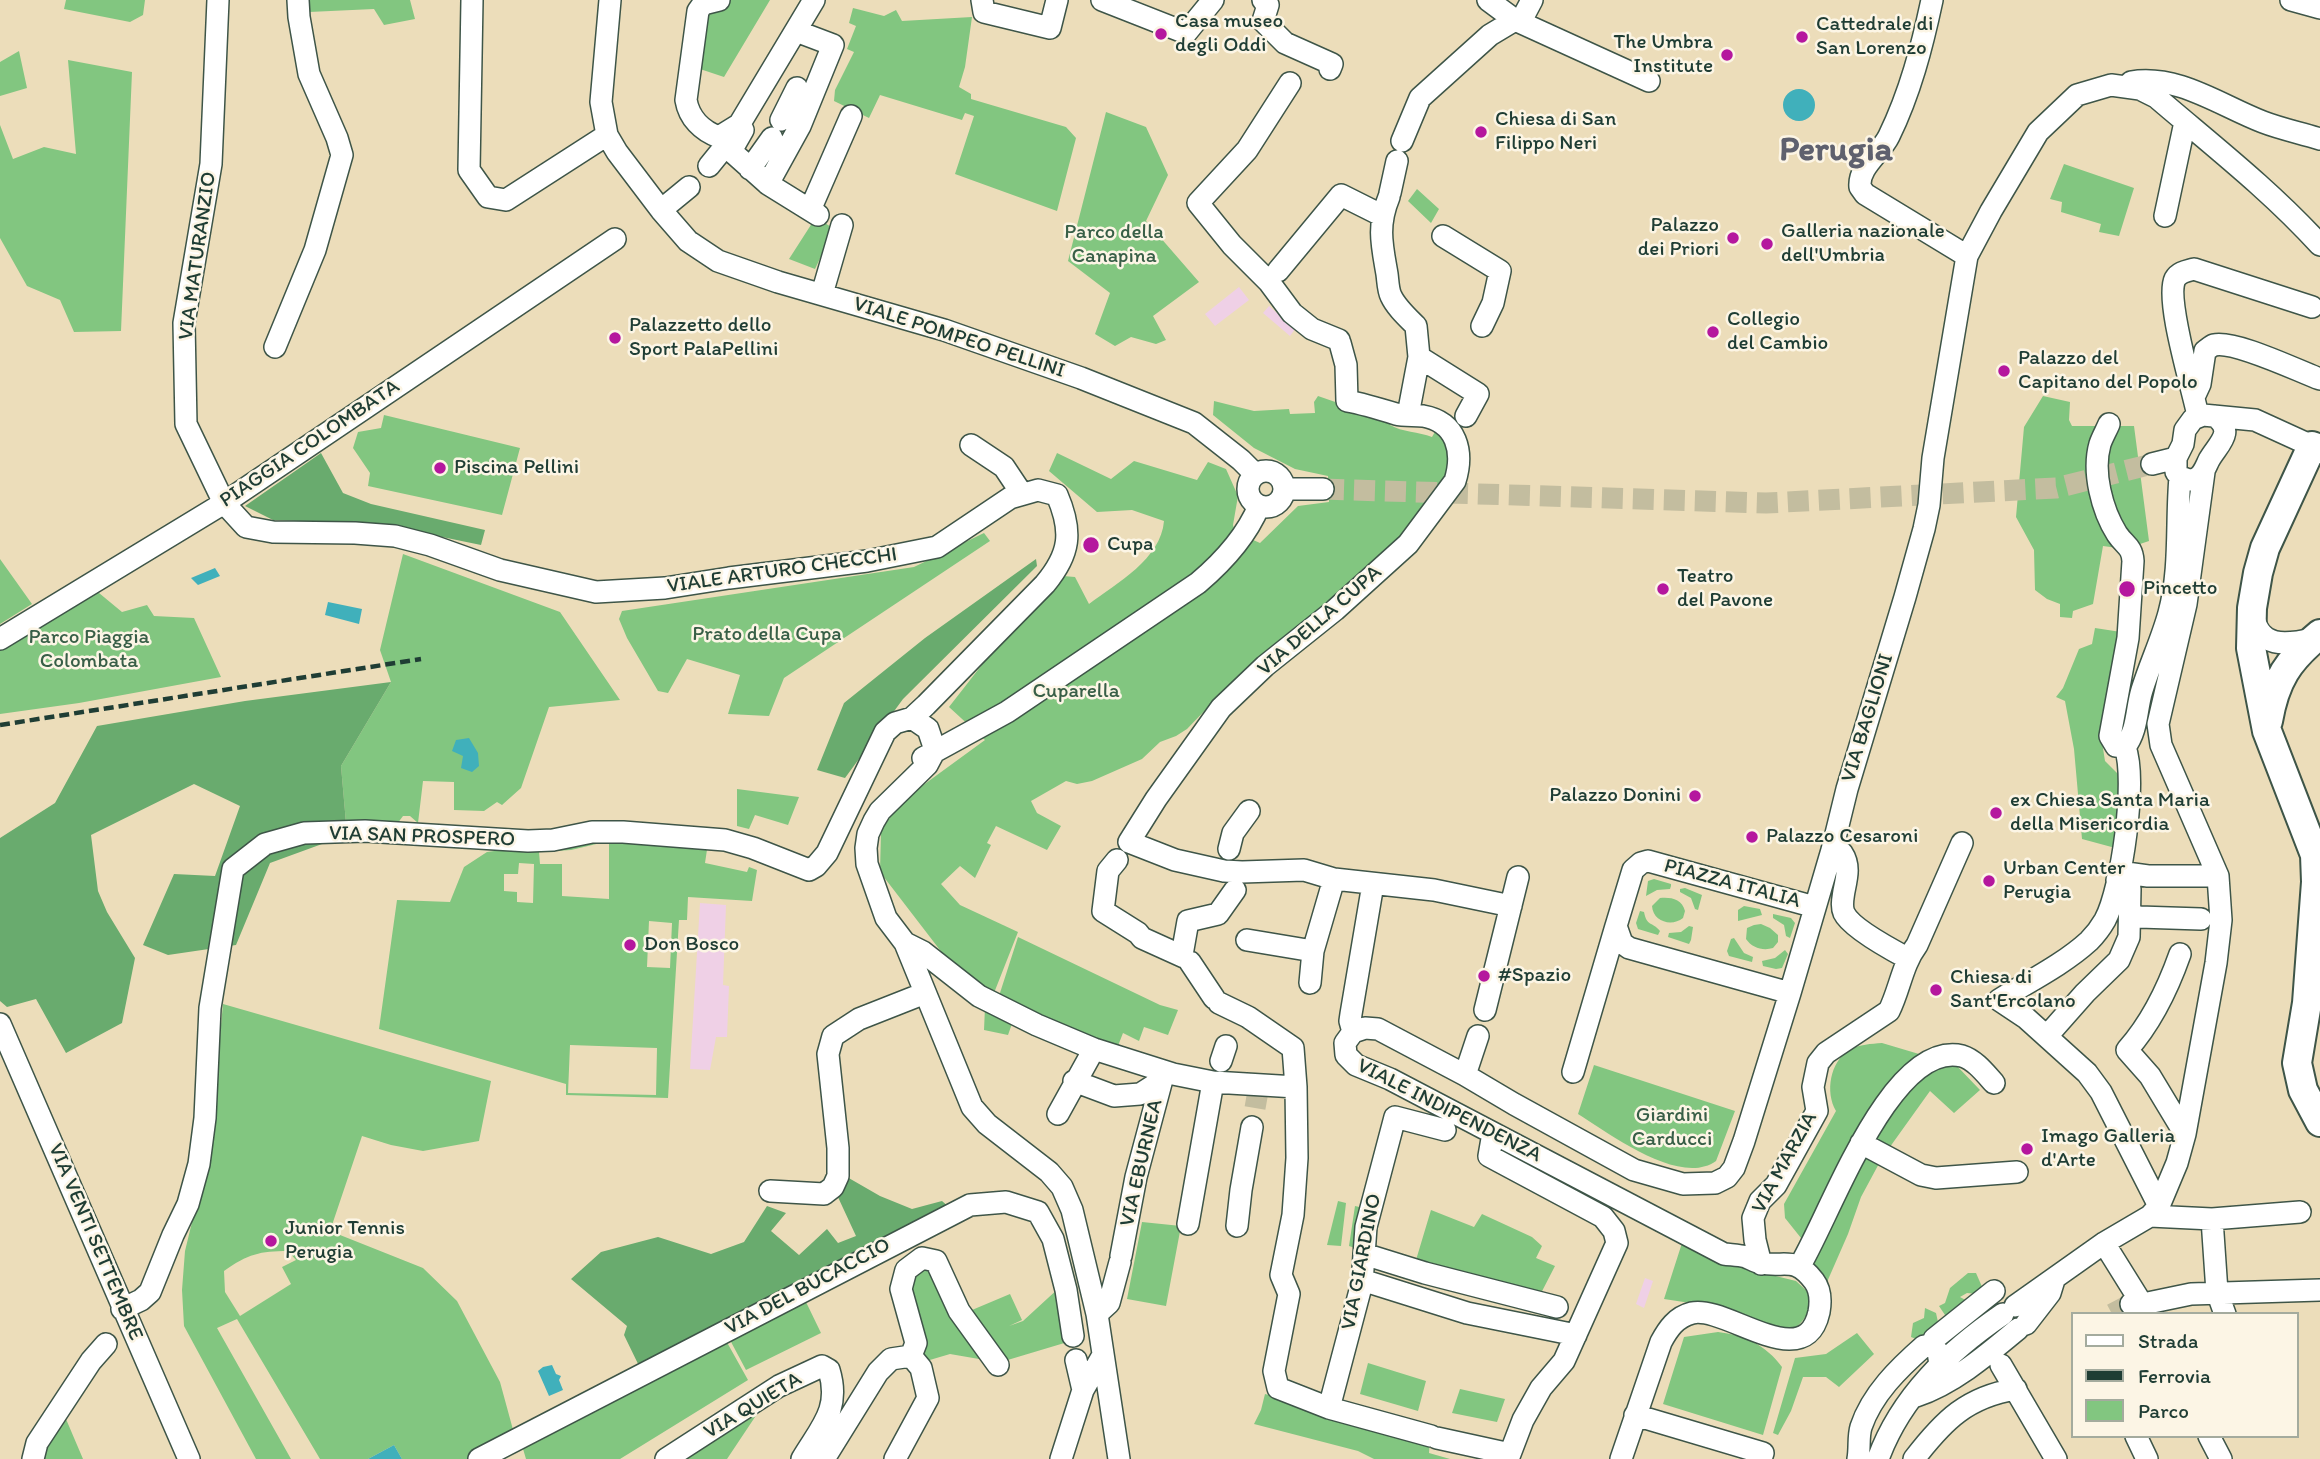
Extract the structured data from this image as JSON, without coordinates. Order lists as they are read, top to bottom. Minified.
{"streets":{"street":["VIA MATURANZIO","VIALE POMPEO PELLINI","PIAGGIA COLOMBATA","VIALE ARTURO CHECCHI","VIA DELLA CUPA","VIA BAGLIONI","VIA SAN PROSPERO","PIAZZA ITALIA","VIALE INDIPENDENZA","VIA EBURNEA","VIA MARZIA","VIA VENTI SETTEMBRE","VIA GIARDINO","VIA DEL BUCACCIO","VIA QUIETA"]},"crossings":[["VIA MATURANZIO","PIAGGIA COLOMBATA"],["VIA MATURANZIO","VIALE ARTURO CHECCHI"],["PIAGGIA COLOMBATA","VIALE ARTURO CHECCHI"],["VIALE ARTURO CHECCHI","VIA SAN PROSPERO"],["VIA BAGLIONI","PIAZZA ITALIA"],["VIA SAN PROSPERO","VIA VENTI SETTEMBRE"],["PIAZZA ITALIA","VIALE INDIPENDENZA"],["VIALE INDIPENDENZA","VIA MARZIA"]],"districts":["Perugia"],"parks":["Parco della Canapina","Prato della Cupa","Parco Piaggia Colombata","Cuparella","Giardini Carducci"],"places":["Casa museo degli Oddi","Cattedrale di San Lorenzo","The Umbra Institute","Chiesa di San Filippo Neri","Palazzo dei Priori","Galleria nazionale dell'Umbria","Collegio del Cambio","Palazzetto dello Sport PalaPellini","Palazzo del Capitano del Popolo","Piscina Pellini","Cupa","Teatro del Pavone","Pincetto","Palazzo Donini","ex Chiesa Santa Maria della Misericordia","Palazzo Cesaroni","Urban Center Perugia","Don Bosco","#Spazio","Chiesa di Sant'Ercolano","Imago Galleria d'Arte","Junior Tennis Perugia"],"legend":["Strada","Ferrovia","Parco"]}
